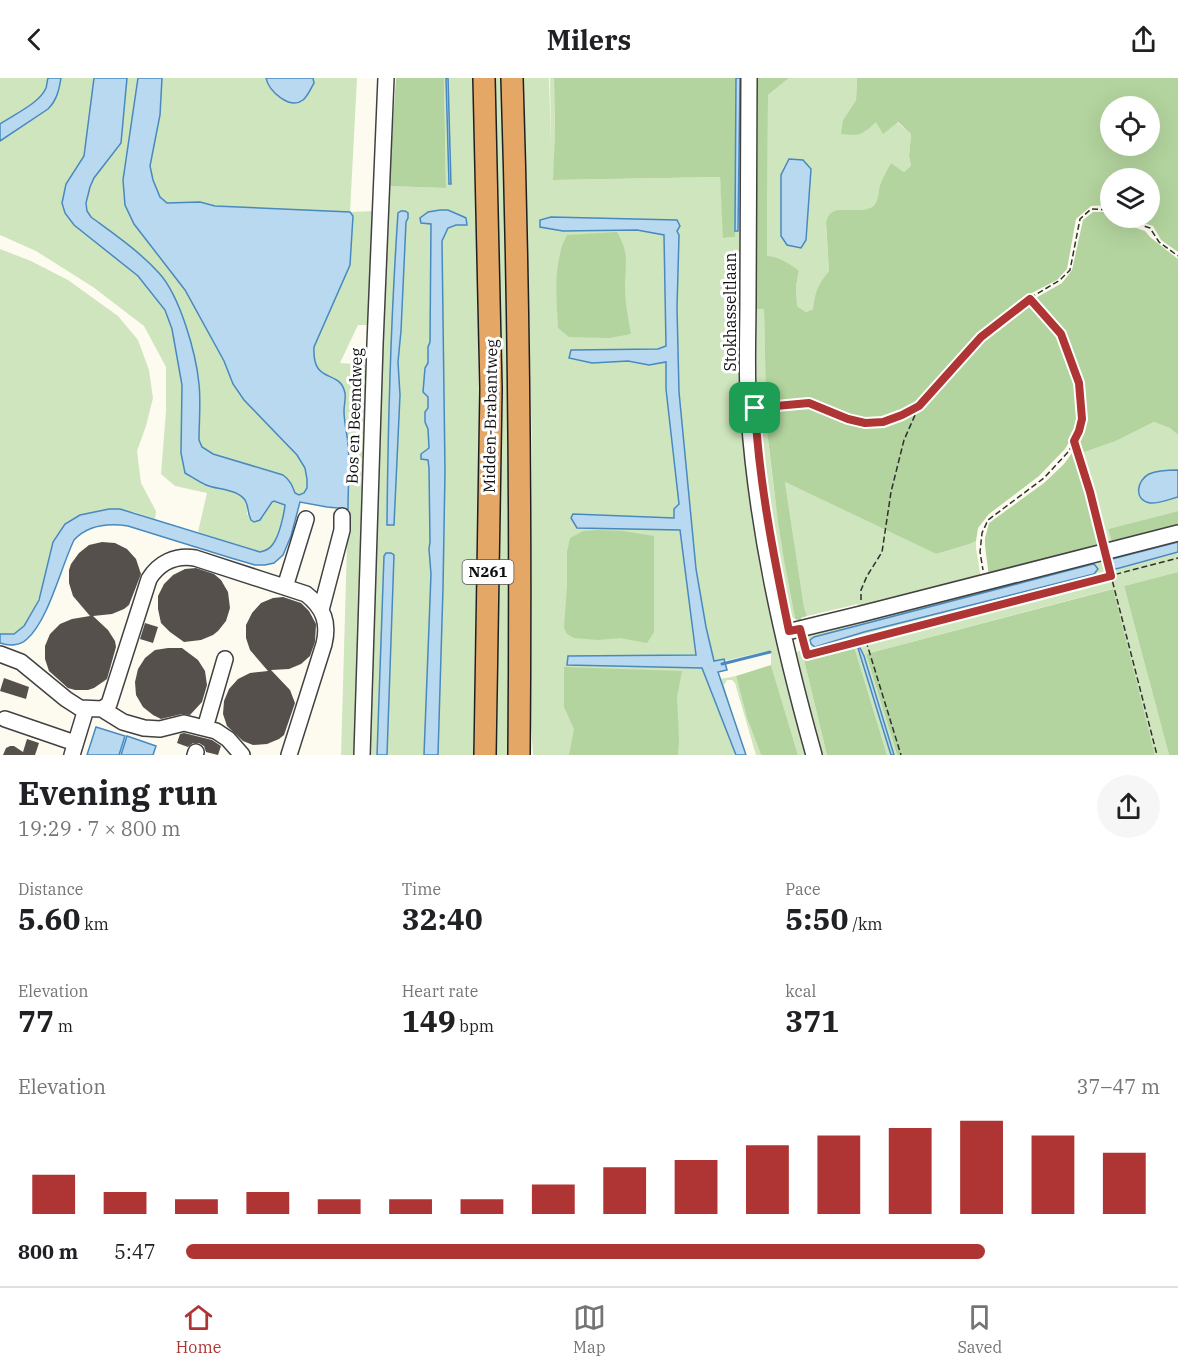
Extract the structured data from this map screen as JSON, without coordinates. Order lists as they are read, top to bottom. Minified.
{"streets":{"highway":["Midden-Brabantweg","N261"],"street":["Stokhasseltlaan","Bos en Beemdweg"]},"page":{"header":"Milers","heading":["Evening run","19:29 · 7 × 800 m"],"stats":[["Distance","5.60 km"],["Time","32:40"],["Pace","5:50 /km"],["Elevation","77 m"],["Heart rate","149 bpm"],["kcal","371"]],"chart":["Elevation","37–47 m"],"list":[{"name":"800 m","note":"5:47"}],"tabs":["Home","Map","Saved"]}}
